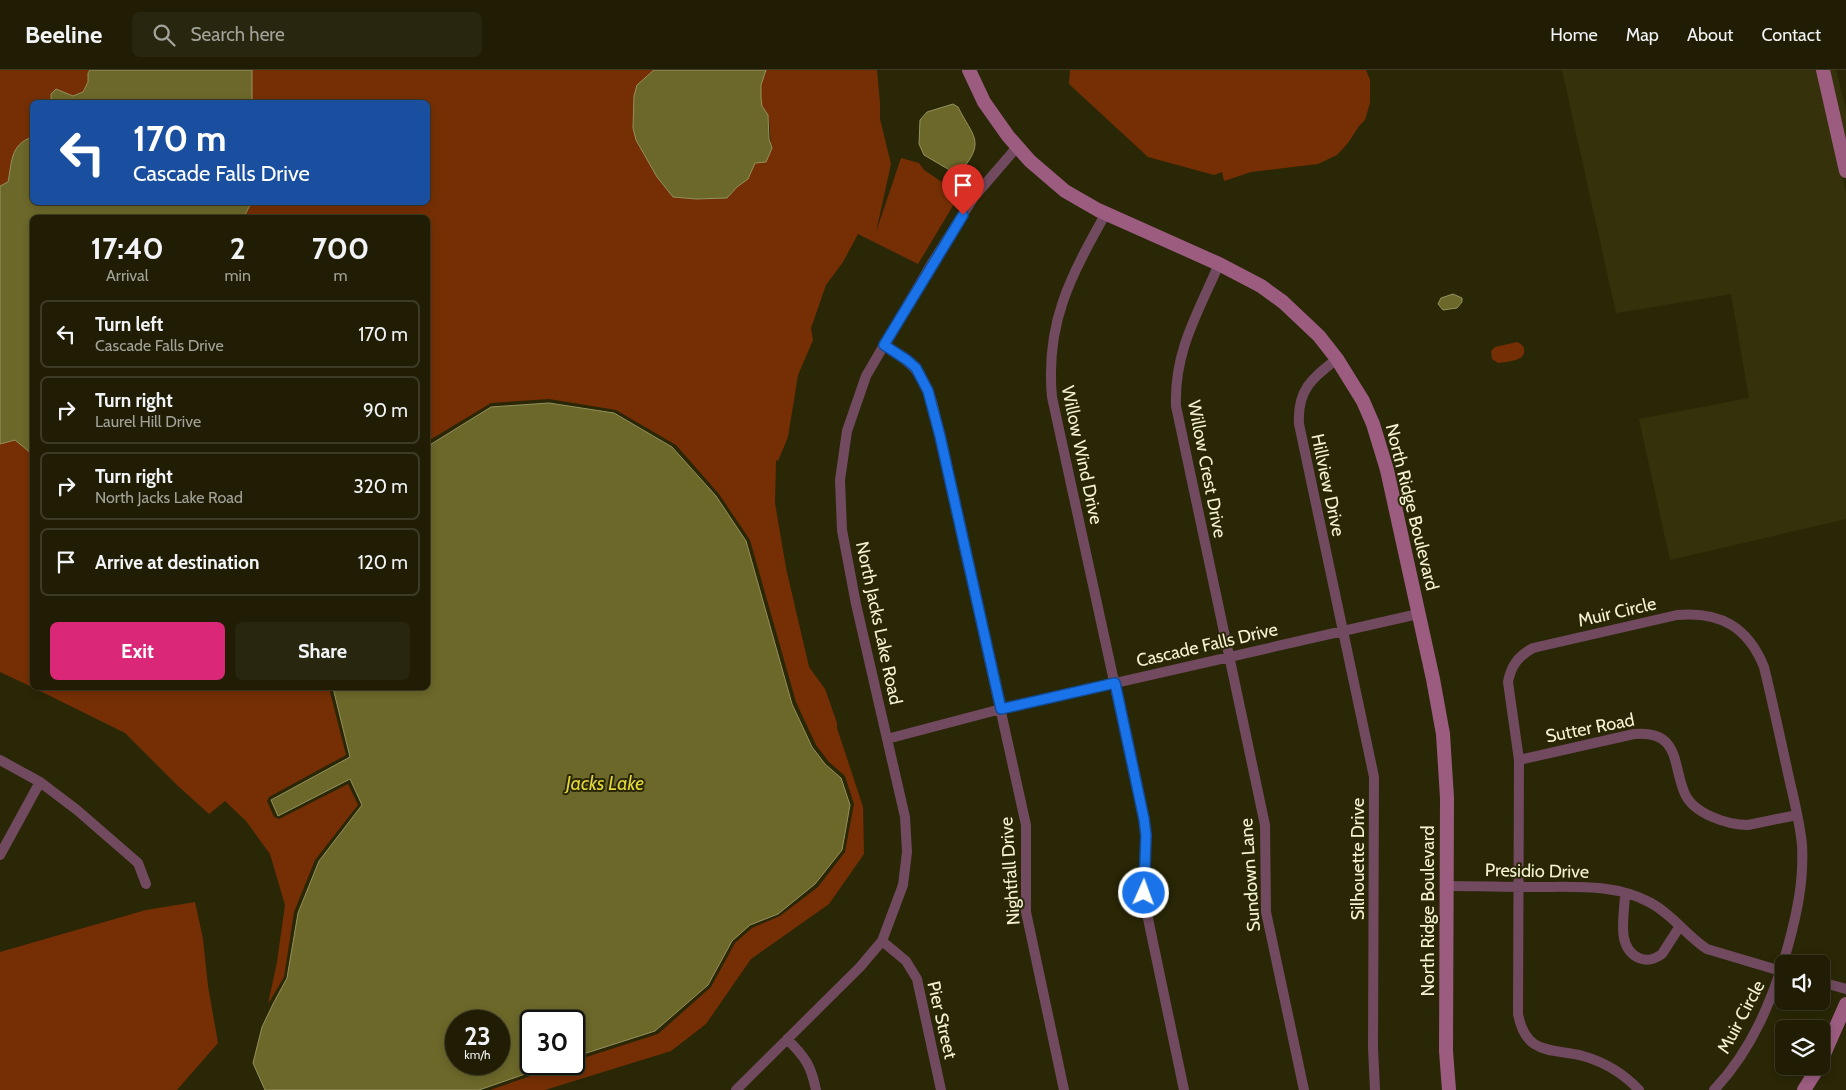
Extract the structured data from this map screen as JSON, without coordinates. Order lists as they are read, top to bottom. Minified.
{"streets":{"street":["Willow Wind Drive","Willow Crest Drive","Hillview Drive","North Ridge Boulevard","Muir Circle","North Jacks Lake Road","Cascade Falls Drive","Sutter Road","Silhouette Drive","Nightfall Drive","Presidio Drive","Sundown Lane","Pier Street"]},"crossings":[["Willow Wind Drive","North Ridge Boulevard"],["Willow Wind Drive","Cascade Falls Drive"],["Willow Crest Drive","North Ridge Boulevard"],["Willow Crest Drive","Cascade Falls Drive"],["Willow Crest Drive","Sundown Lane"],["Hillview Drive","North Ridge Boulevard"],["Hillview Drive","Cascade Falls Drive"],["Hillview Drive","Silhouette Drive"],["North Ridge Boulevard","North Jacks Lake Road"],["North Ridge Boulevard","Cascade Falls Drive"],["North Ridge Boulevard","Presidio Drive"],["Muir Circle","Sutter Road"],["Muir Circle","Presidio Drive"],["North Jacks Lake Road","Cascade Falls Drive"],["North Jacks Lake Road","Nightfall Drive"],["North Jacks Lake Road","Pier Street"],["Cascade Falls Drive","Silhouette Drive"],["Cascade Falls Drive","Nightfall Drive"],["Cascade Falls Drive","Sundown Lane"]],"water":["Jacks Lake"],"page":{"header":"Beeline","search":"Search here","nav":["Home","Map","About","Contact"],"turn":["170 m","Cascade Falls Drive"],"eta":["17:40","Arrival","2","min","700","m"],"list":[{"name":"Turn left","note":"Cascade Falls Drive","value":"170 m"},{"name":"Turn right","note":"Laurel Hill Drive","value":"90 m"},{"name":"Turn right","note":"North Jacks Lake Road","value":"320 m"},{"name":"Arrive at destination","value":"120 m"}],"buttons":["Exit","Share"],"speed":"23 km/h","limit":"30"}}
